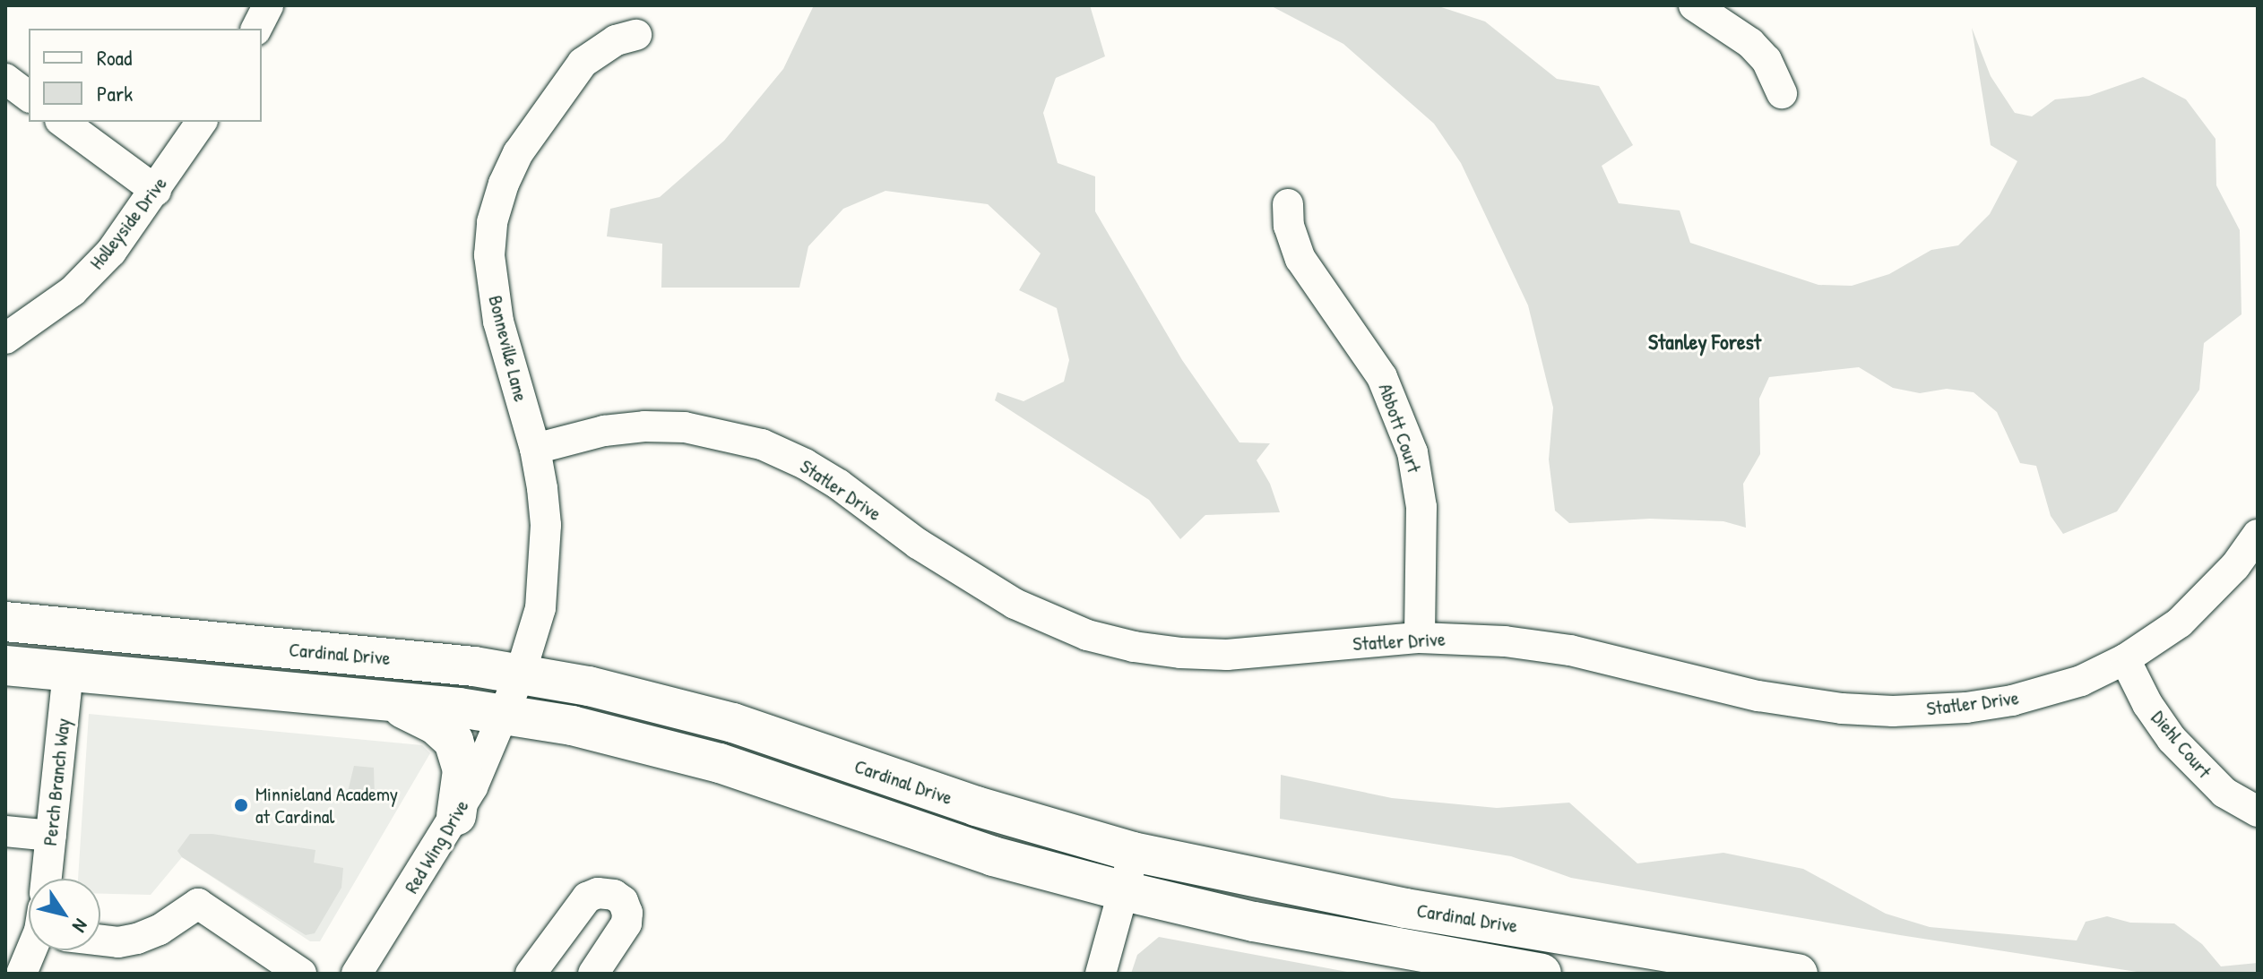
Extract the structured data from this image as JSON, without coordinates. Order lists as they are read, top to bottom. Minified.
{"streets":{"main road":["Cardinal Drive"],"street":["Holleyside Drive","Bonneville Lane","Abbott Court","Statler Drive","Diehl Court","Perch Branch Way","Red Wing Drive"]},"crossings":[["Bonneville Lane","Statler Drive"],["Bonneville Lane","Cardinal Drive"],["Bonneville Lane","Red Wing Drive"],["Abbott Court","Statler Drive"],["Statler Drive","Diehl Court"]],"districts":["Stanley Forest"],"places":["Minnieland Academy at Cardinal"],"legend":["Road","Park"],"north":"bottom right"}
